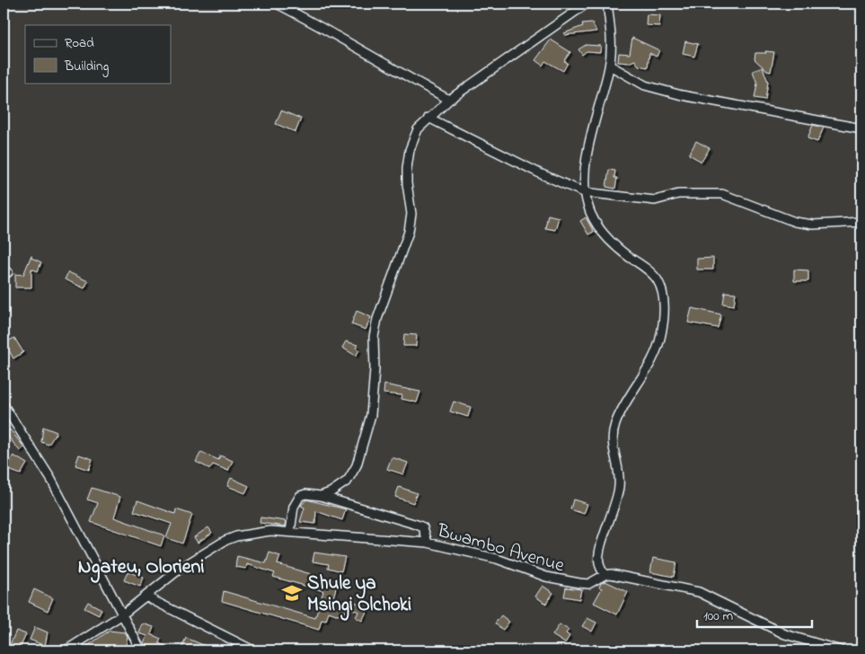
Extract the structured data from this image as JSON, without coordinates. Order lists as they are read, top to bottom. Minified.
{"streets":{"street":["Bwambo Avenue"]},"districts":["Ngateu, Olorieni"],"places":{"school or university":["Shule ya Msingi Olchoki"]},"legend":["Road","Building"],"scale_bar":"100 m"}
